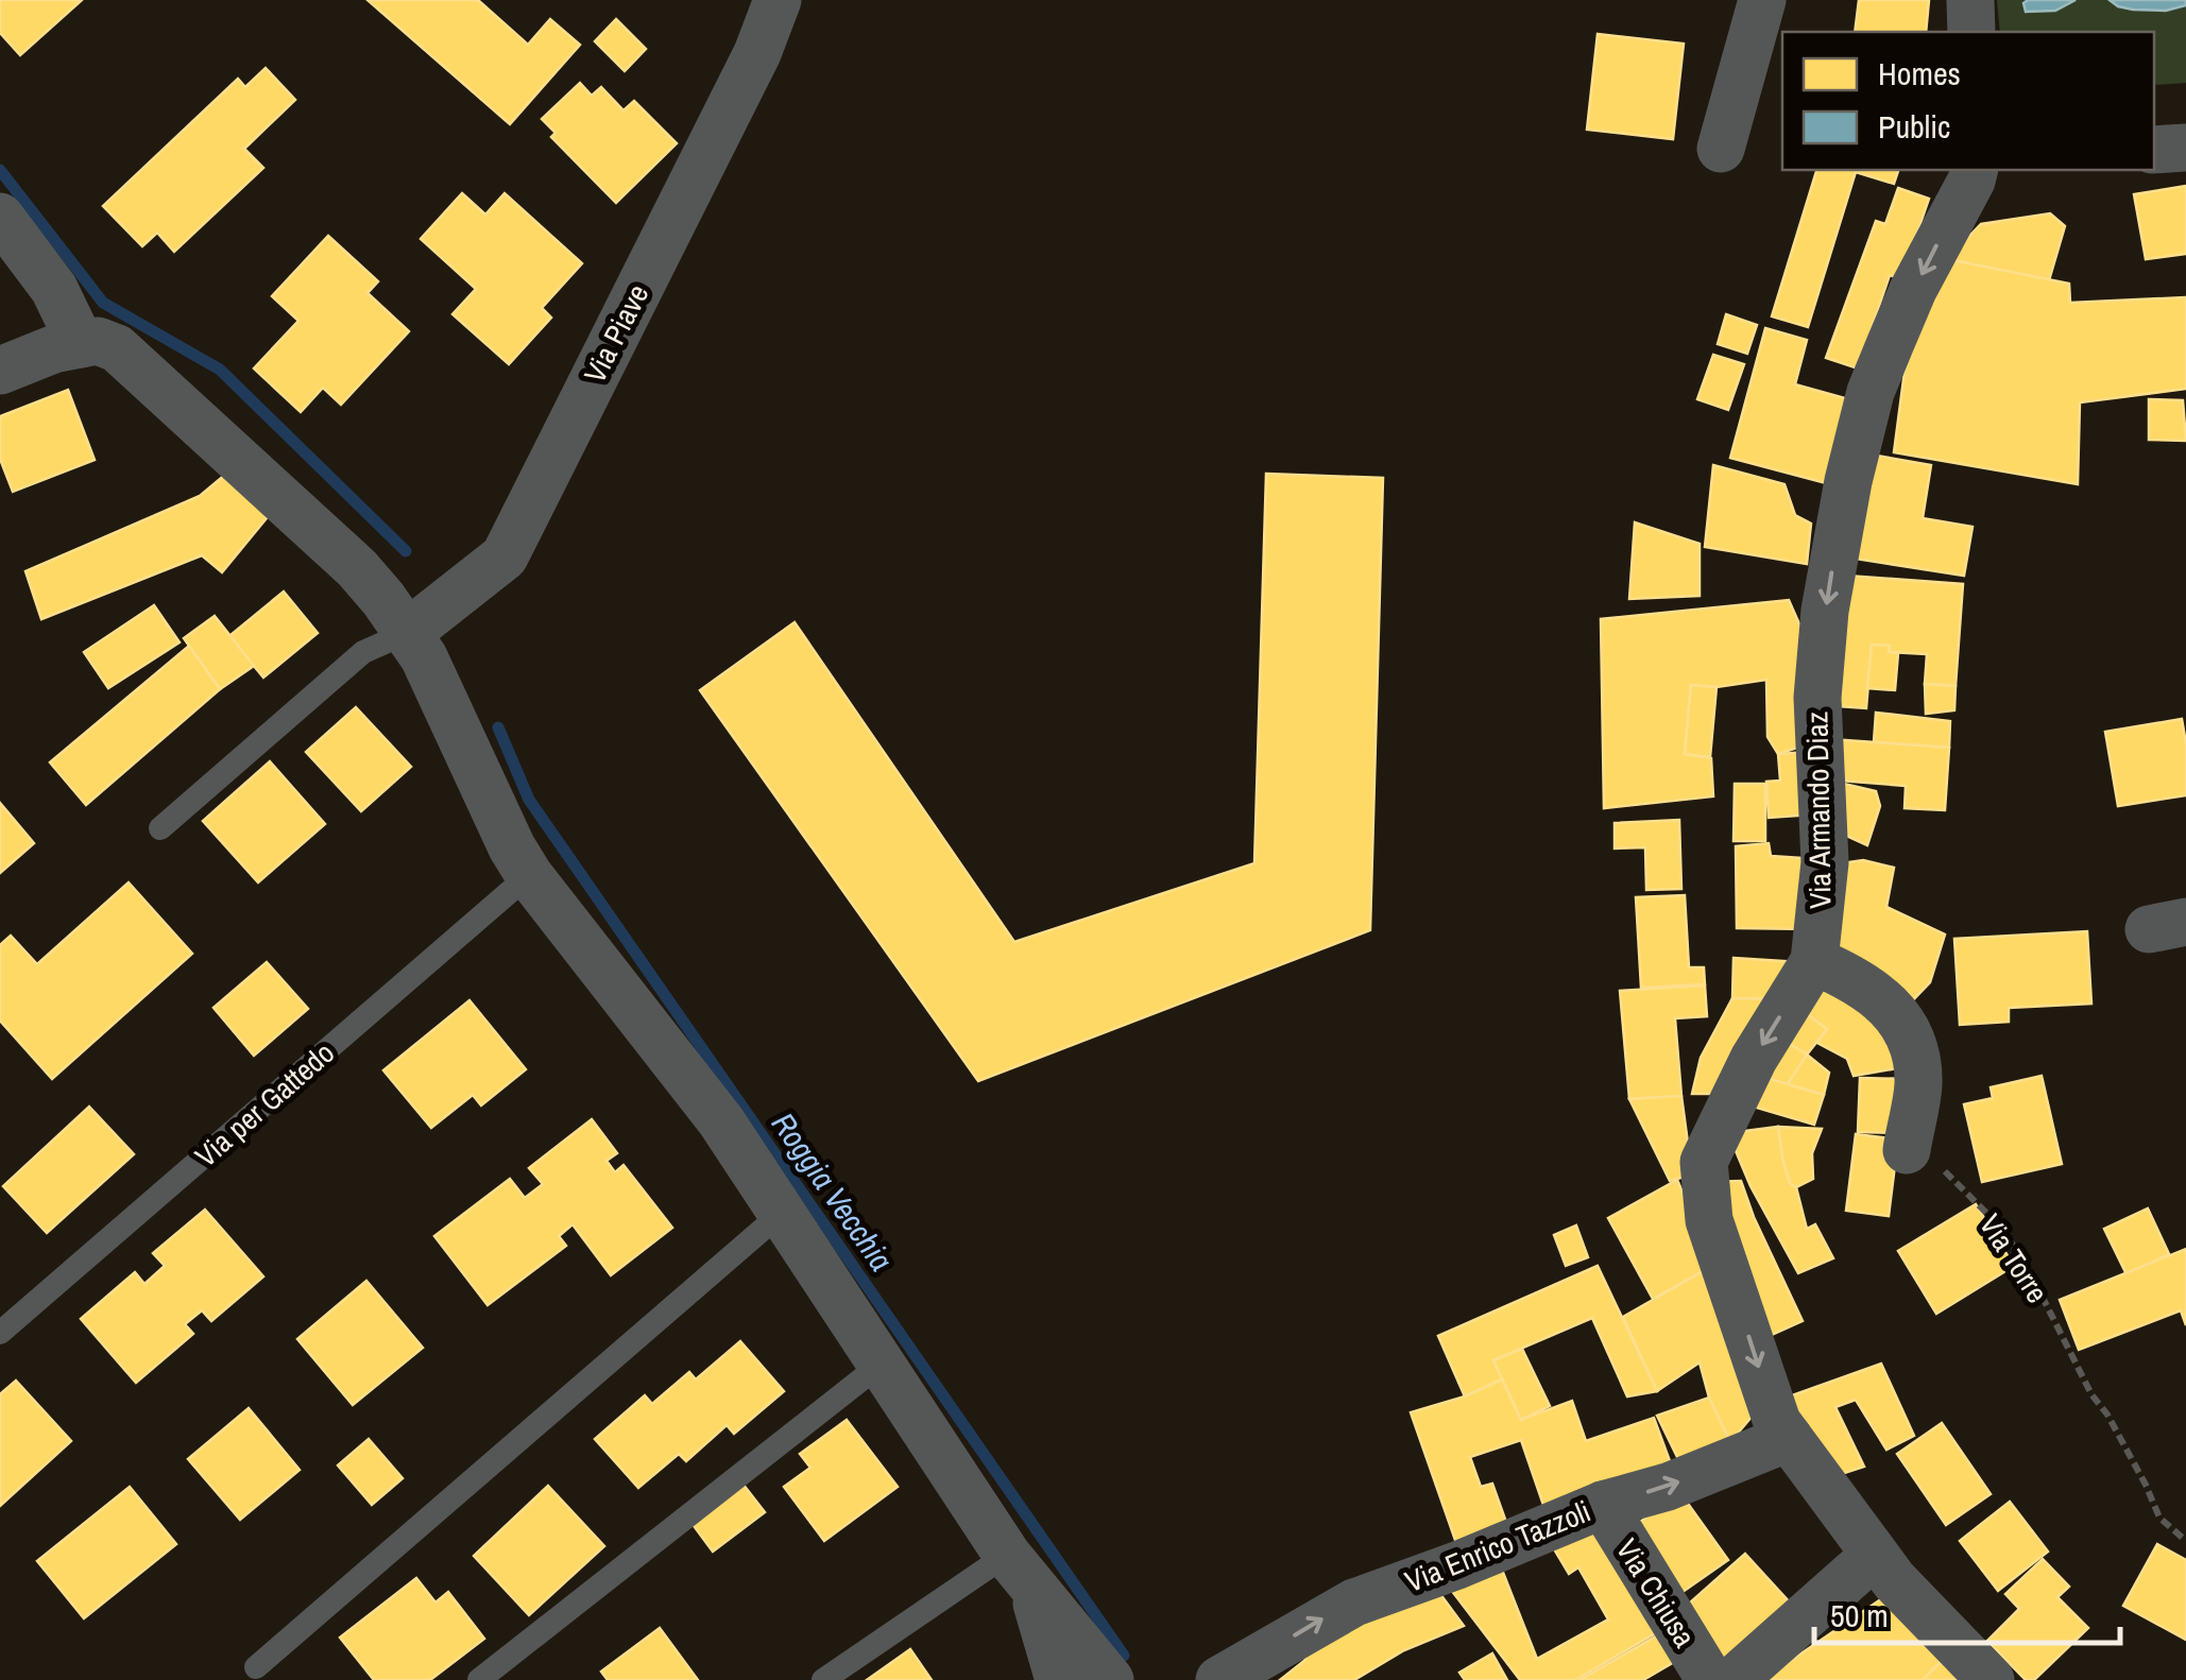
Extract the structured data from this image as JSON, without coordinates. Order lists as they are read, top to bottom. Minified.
{"streets":{"street":["Via Piave","Via Armando Diaz","Via Enrico Tazzoli","Via Chiusa"],"lane":["Via per Gattedo"],"path":["Via Torre"]},"crossings":[["Via Armando Diaz","Via Enrico Tazzoli"],["Via Enrico Tazzoli","Via Chiusa"]],"one_way":["Via Armando Diaz","Via Enrico Tazzoli"],"water":["Roggia Vecchia"],"legend":["Homes","Public"],"scale_bar":"50 m"}
